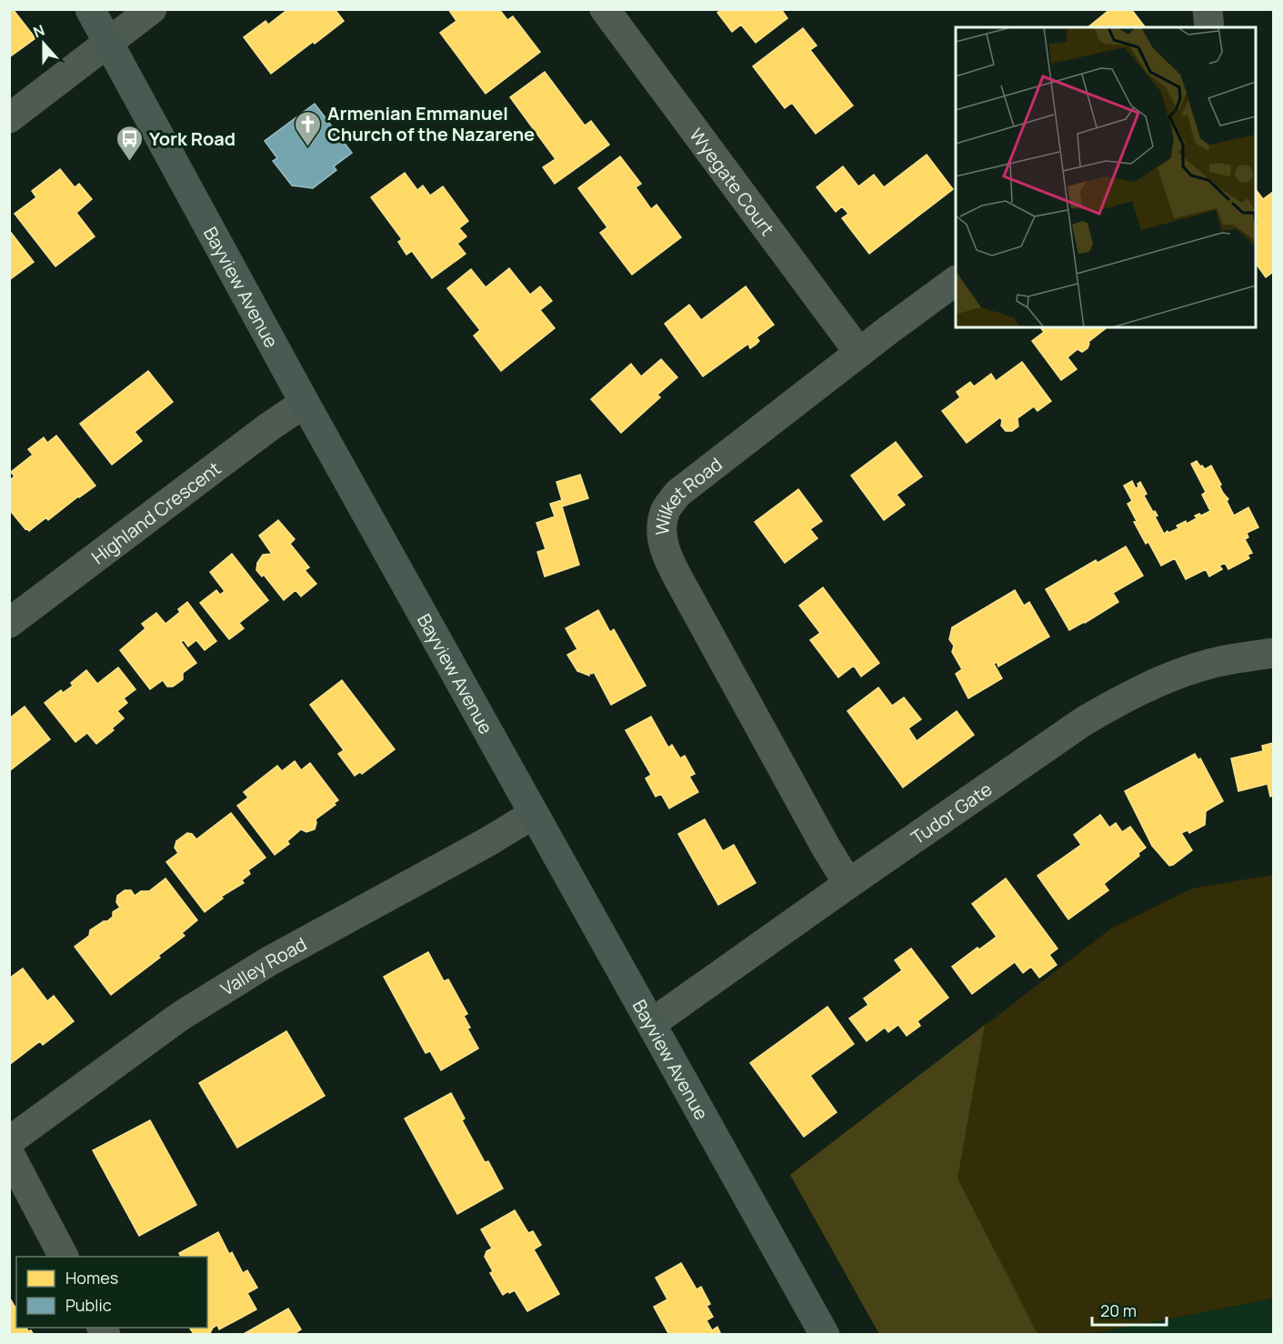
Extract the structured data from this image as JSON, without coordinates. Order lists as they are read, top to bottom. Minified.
{"streets":{"main road":["Bayview Avenue"],"street":["Wyegate Court","Wilket Road","Highland Crescent","Tudor Gate","Valley Road"]},"crossings":[["Wyegate Court","Wilket Road"],["Bayview Avenue","Highland Crescent"],["Bayview Avenue","Tudor Gate"],["Bayview Avenue","Valley Road"],["Wilket Road","Tudor Gate"]],"places":{"church":["Armenian Emmanuel Church of the Nazarene"],"bus stop":["York Road"]},"legend":["Homes","Public"],"scale_bar":"20 m","north":"top"}
